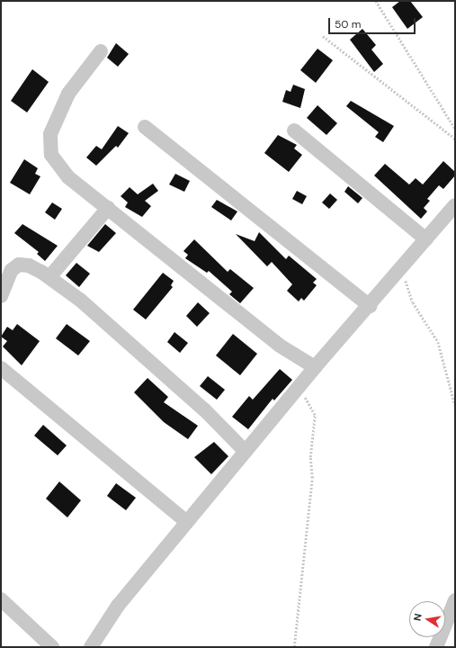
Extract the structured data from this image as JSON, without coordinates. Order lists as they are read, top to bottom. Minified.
{"scale_bar":"50 m","north":"left"}
